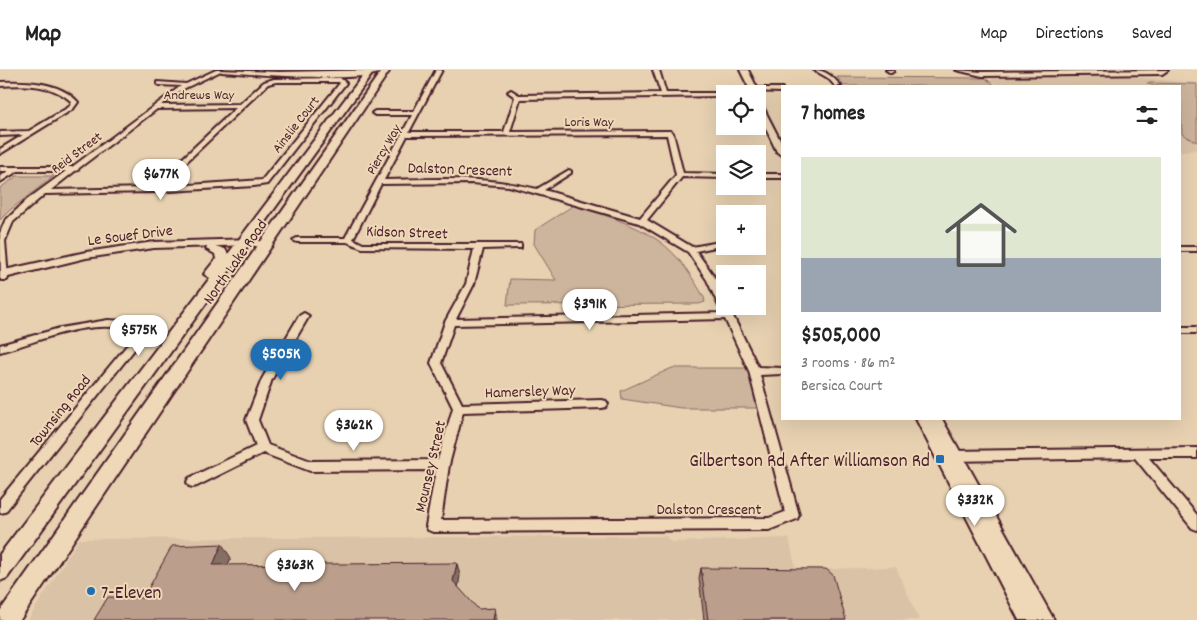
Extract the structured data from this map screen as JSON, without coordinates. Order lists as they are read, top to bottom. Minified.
{"streets":{"main road":["North Lake Road"],"street":["Andrews Way","Loris Way","Ainslie Court","Piercy Way","Reid Street","Dalston Crescent","Kidson Street","Le Souef Drive","Hamersley Way","Townsing Road","Mounsey Street"]},"crossings":[["Andrews Way","Ainslie Court"],["Andrews Way","Reid Street"],["Loris Way","Piercy Way"],["Piercy Way","Dalston Crescent"],["Piercy Way","Kidson Street"],["Reid Street","Le Souef Drive"],["Dalston Crescent","Mounsey Street"],["Kidson Street","Mounsey Street"],["Le Souef Drive","North Lake Road"],["Hamersley Way","Mounsey Street"]],"places":{"transit":["Gilbertson Rd After Williamson Rd"],"other":["7-Eleven"]},"page":{"header":"Map","nav":["Map","Directions","Saved"],"map_buttons":["+","−"],"heading":"7 homes","list":[{"name":"$505,000","note":"3 rooms · 86 m² · Bersica Court"}],"price":["$677K","$391K","$575K","$505K","$362K","$332K","$363K"]}}
